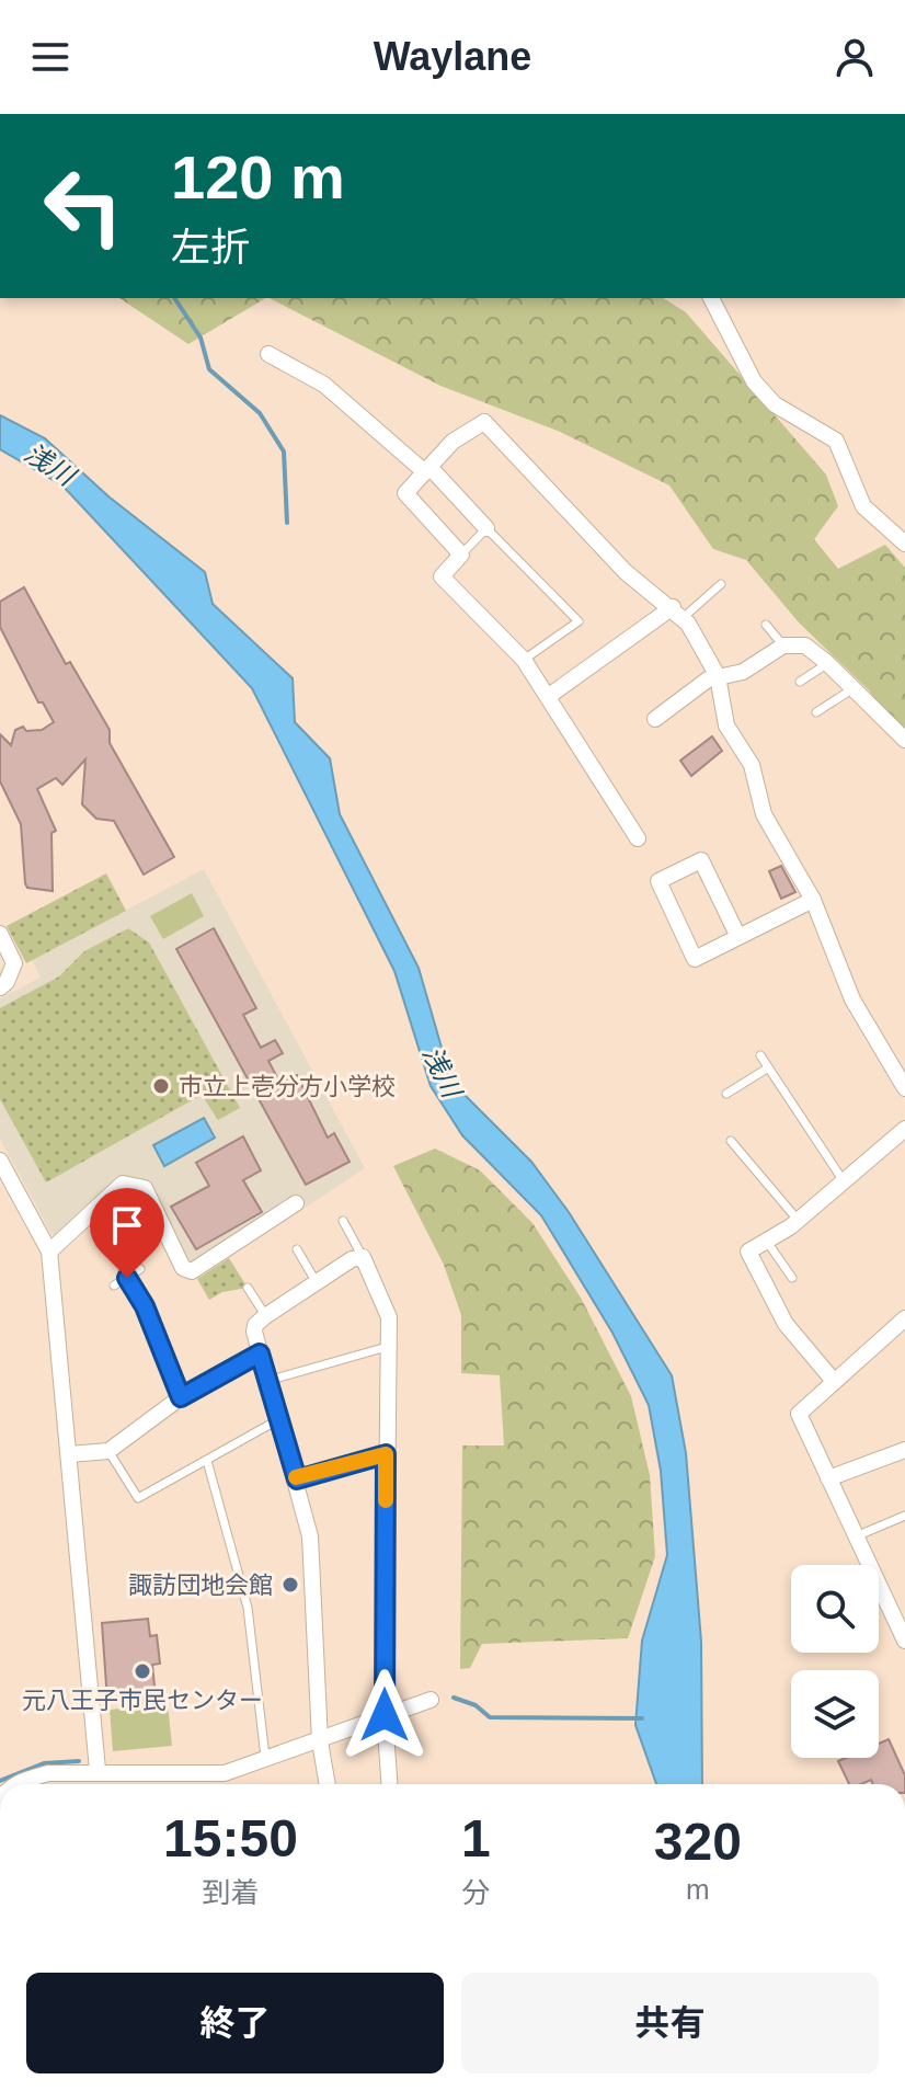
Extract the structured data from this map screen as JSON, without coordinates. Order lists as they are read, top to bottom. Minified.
{"water":["浅川"],"places":["市立上壱分方小学校","諏訪団地会館","元八王子市民センター"],"page":{"header":"Waylane","turn":["120 m","左折"],"eta":["15:50","到着","1","分","320","m"],"buttons":["終了","共有"]}}
